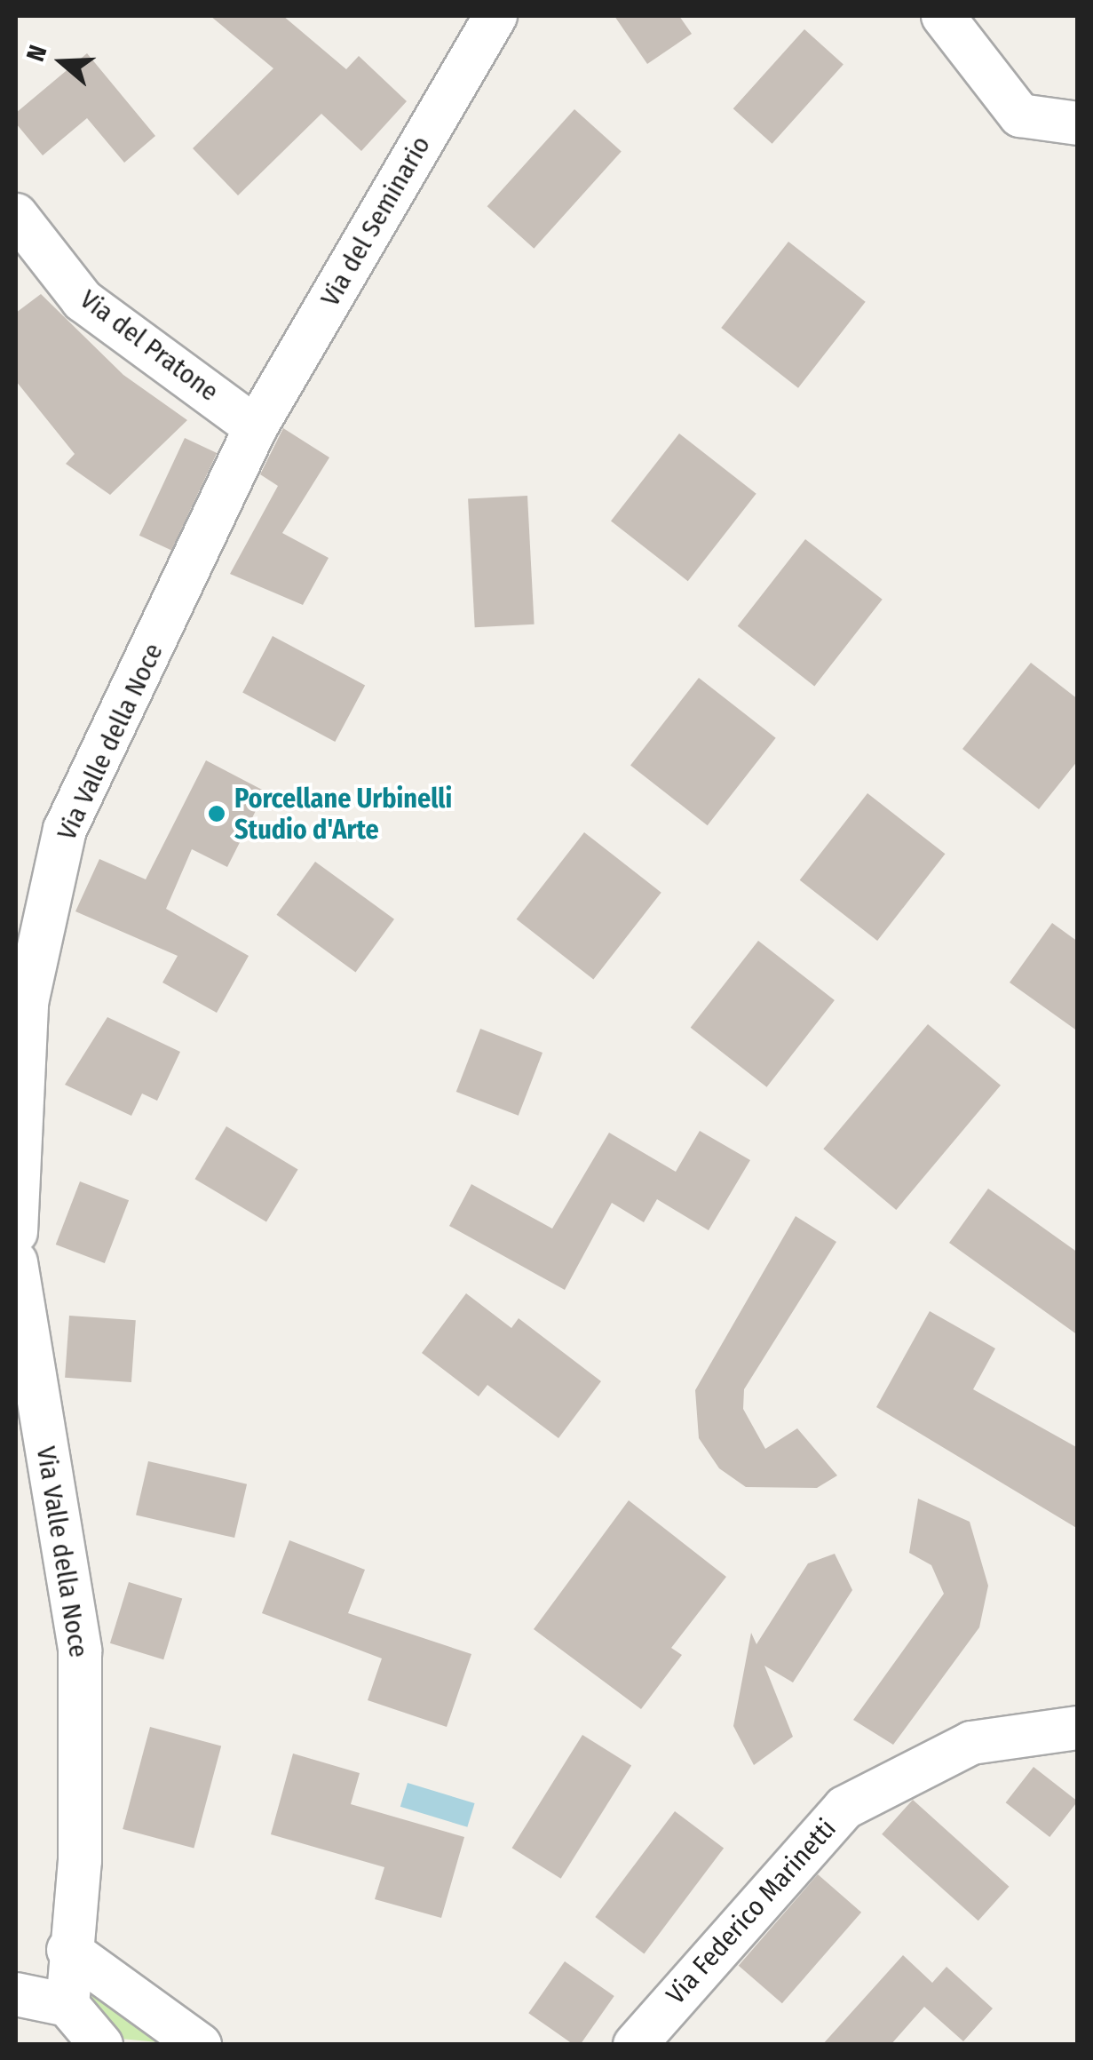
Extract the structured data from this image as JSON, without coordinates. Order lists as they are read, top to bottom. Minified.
{"streets":{"street":["Via del Seminario","Via del Pratone","Via Valle della Noce","Via Federico Marinetti"]},"crossings":[["Via del Seminario","Via del Pratone"],["Via del Seminario","Via Valle della Noce"],["Via del Pratone","Via Valle della Noce"]],"places":["Porcellane Urbinelli Studio d'Arte"],"north":"left"}
